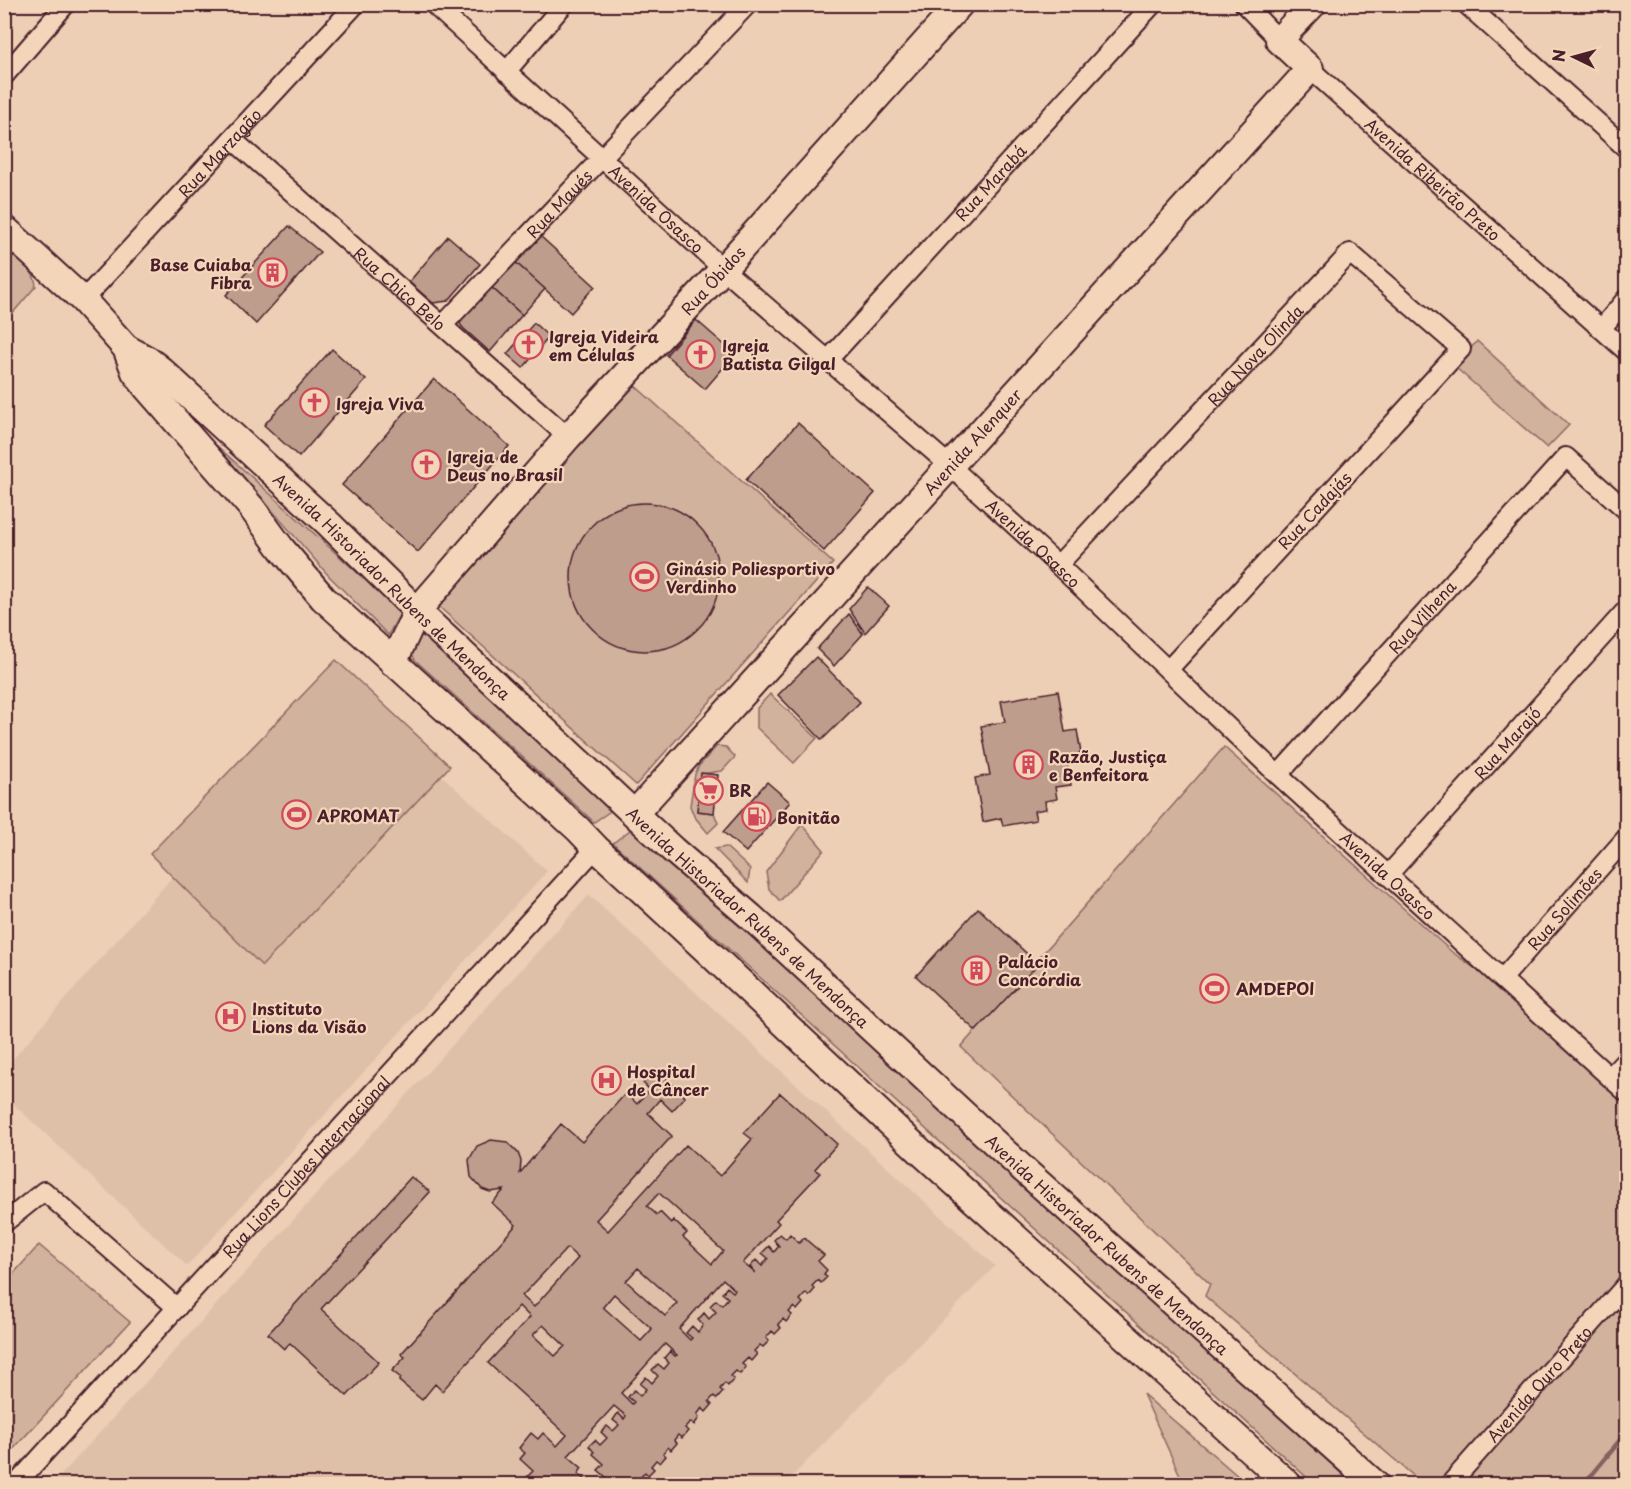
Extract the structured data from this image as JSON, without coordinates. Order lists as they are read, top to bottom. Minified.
{"streets":{"main road":["Avenida Ribeirão Preto","Rua Óbidos","Avenida Alenquer","Avenida Historiador Rubens de Mendonça"],"street":["Rua Marzagão","Rua Marabá","Rua Maués","Avenida Osasco","Rua Chico Belo","Rua Nova Olinda","Rua Cadajás","Rua Vilhena","Rua Marajó","Rua Solimões","Rua Lions Clubes Internacional","Avenida Ouro Preto"]},"crossings":[["Rua Marzagão","Rua Chico Belo"],["Rua Marzagão","Avenida Historiador Rubens de Mendonça"],["Avenida Ribeirão Preto","Avenida Alenquer"],["Rua Marabá","Avenida Osasco"],["Rua Maués","Avenida Osasco"],["Rua Maués","Rua Chico Belo"],["Avenida Osasco","Rua Óbidos"],["Avenida Osasco","Rua Nova Olinda"],["Avenida Osasco","Avenida Alenquer"],["Avenida Osasco","Rua Cadajás"],["Avenida Osasco","Rua Vilhena"],["Avenida Osasco","Rua Marajó"],["Avenida Osasco","Rua Solimões"],["Rua Óbidos","Rua Chico Belo"],["Rua Óbidos","Avenida Historiador Rubens de Mendonça"],["Rua Nova Olinda","Rua Cadajás"],["Avenida Alenquer","Avenida Historiador Rubens de Mendonça"],["Avenida Historiador Rubens de Mendonça","Rua Lions Clubes Internacional"]],"places":{"building":["Base Cuiaba Fibra","Razão, Justiça e Benfeitora","Palácio Concórdia"],"church":["Igreja Videira em Células","Igreja Batista Gilgal","Igreja Viva","Igreja de Deus no Brasil"],"sports":["Ginásio Poliesportivo Verdinho","APROMAT","AMDEPOl"],"supermarket":["BR"],"fuel station":["Bonitão"],"hospital":["Instituto Lions da Visão","Hospital de Câncer"]},"north":"left"}
